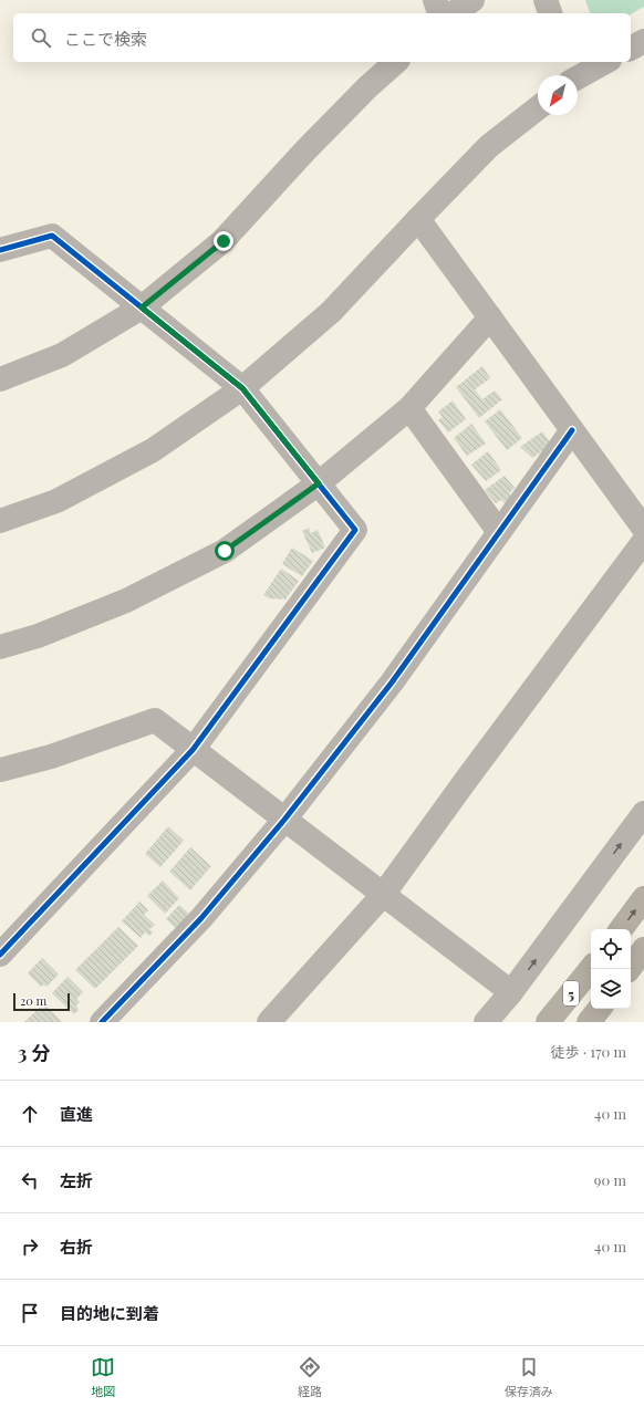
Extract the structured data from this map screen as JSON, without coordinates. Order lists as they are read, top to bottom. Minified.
{"streets":{"highway":["5"]},"scale_bar":"20 m","north":"bottom left","page":{"search":"ここで検索","scale":"20 m","heading":["3 分","徒歩 · 170 m"],"list":[["直進","40 m"],["左折","90 m"],["右折","40 m"],"目的地に到着"],"nav":["地図","経路","保存済み"]}}
